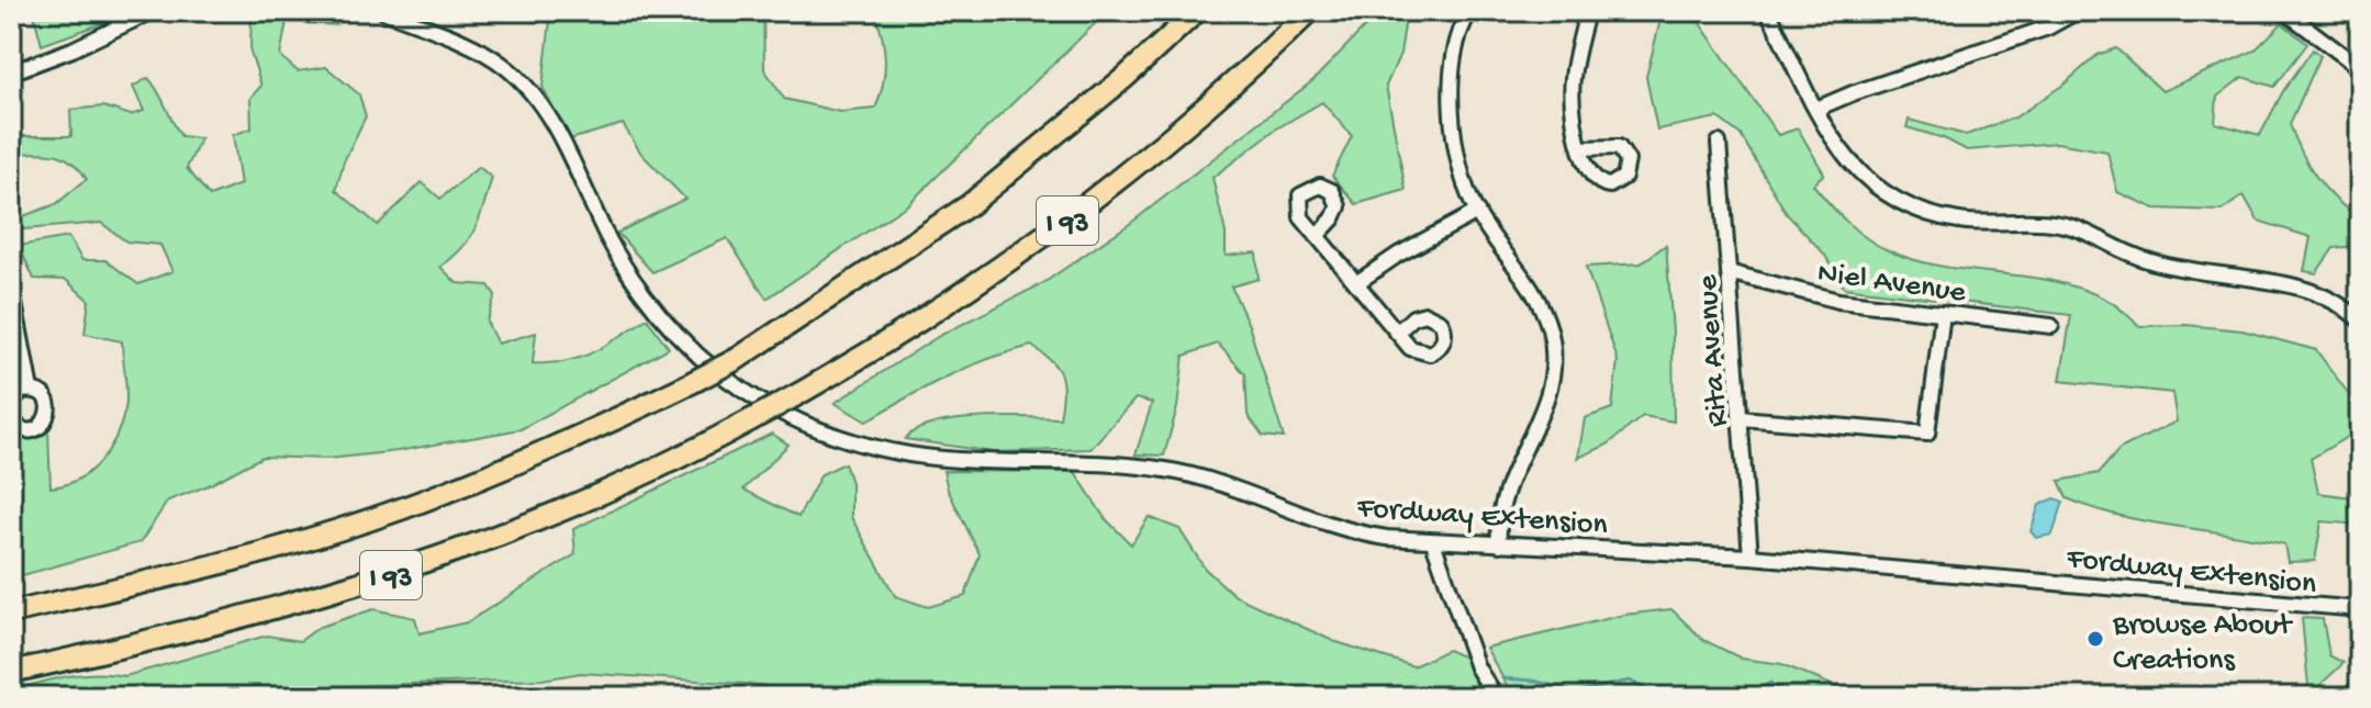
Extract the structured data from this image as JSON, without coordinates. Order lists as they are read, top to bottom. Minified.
{"streets":{"highway":["I 93"],"street":["Niel Avenue","Rita Avenue","Fordway Extension"]},"crossings":[["Niel Avenue","Rita Avenue"],["Rita Avenue","Fordway Extension"]],"places":["Browse About Creations"]}
